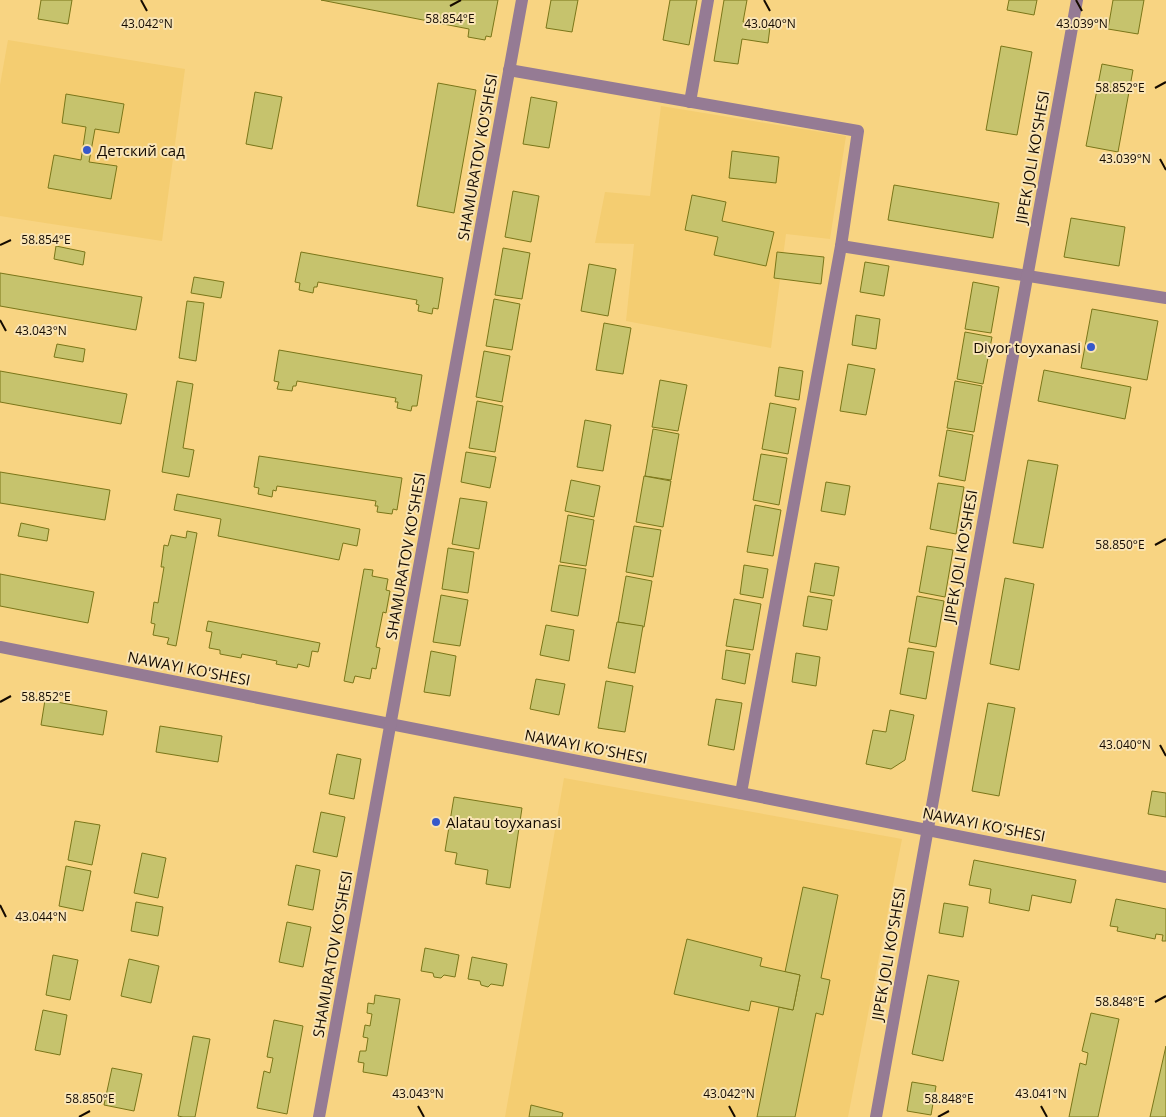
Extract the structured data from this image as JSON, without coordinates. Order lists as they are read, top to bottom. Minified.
{"streets":{"street":["SHAMURATOV KO'SHESI","JIPEK JOLI KO'SHESI","NAWAYI KO'SHESI"]},"crossings":[["SHAMURATOV KO'SHESI","NAWAYI KO'SHESI"],["JIPEK JOLI KO'SHESI","NAWAYI KO'SHESI"]],"places":["Детский сад","Diyor toyxanasi","Alatau toyxanasi"],"coordinates":["58.854°E","43.042°N","43.040°N","43.039°N","58.852°E","43.043°N","58.850°E","43.044°N","58.848°E","43.041°N"]}
